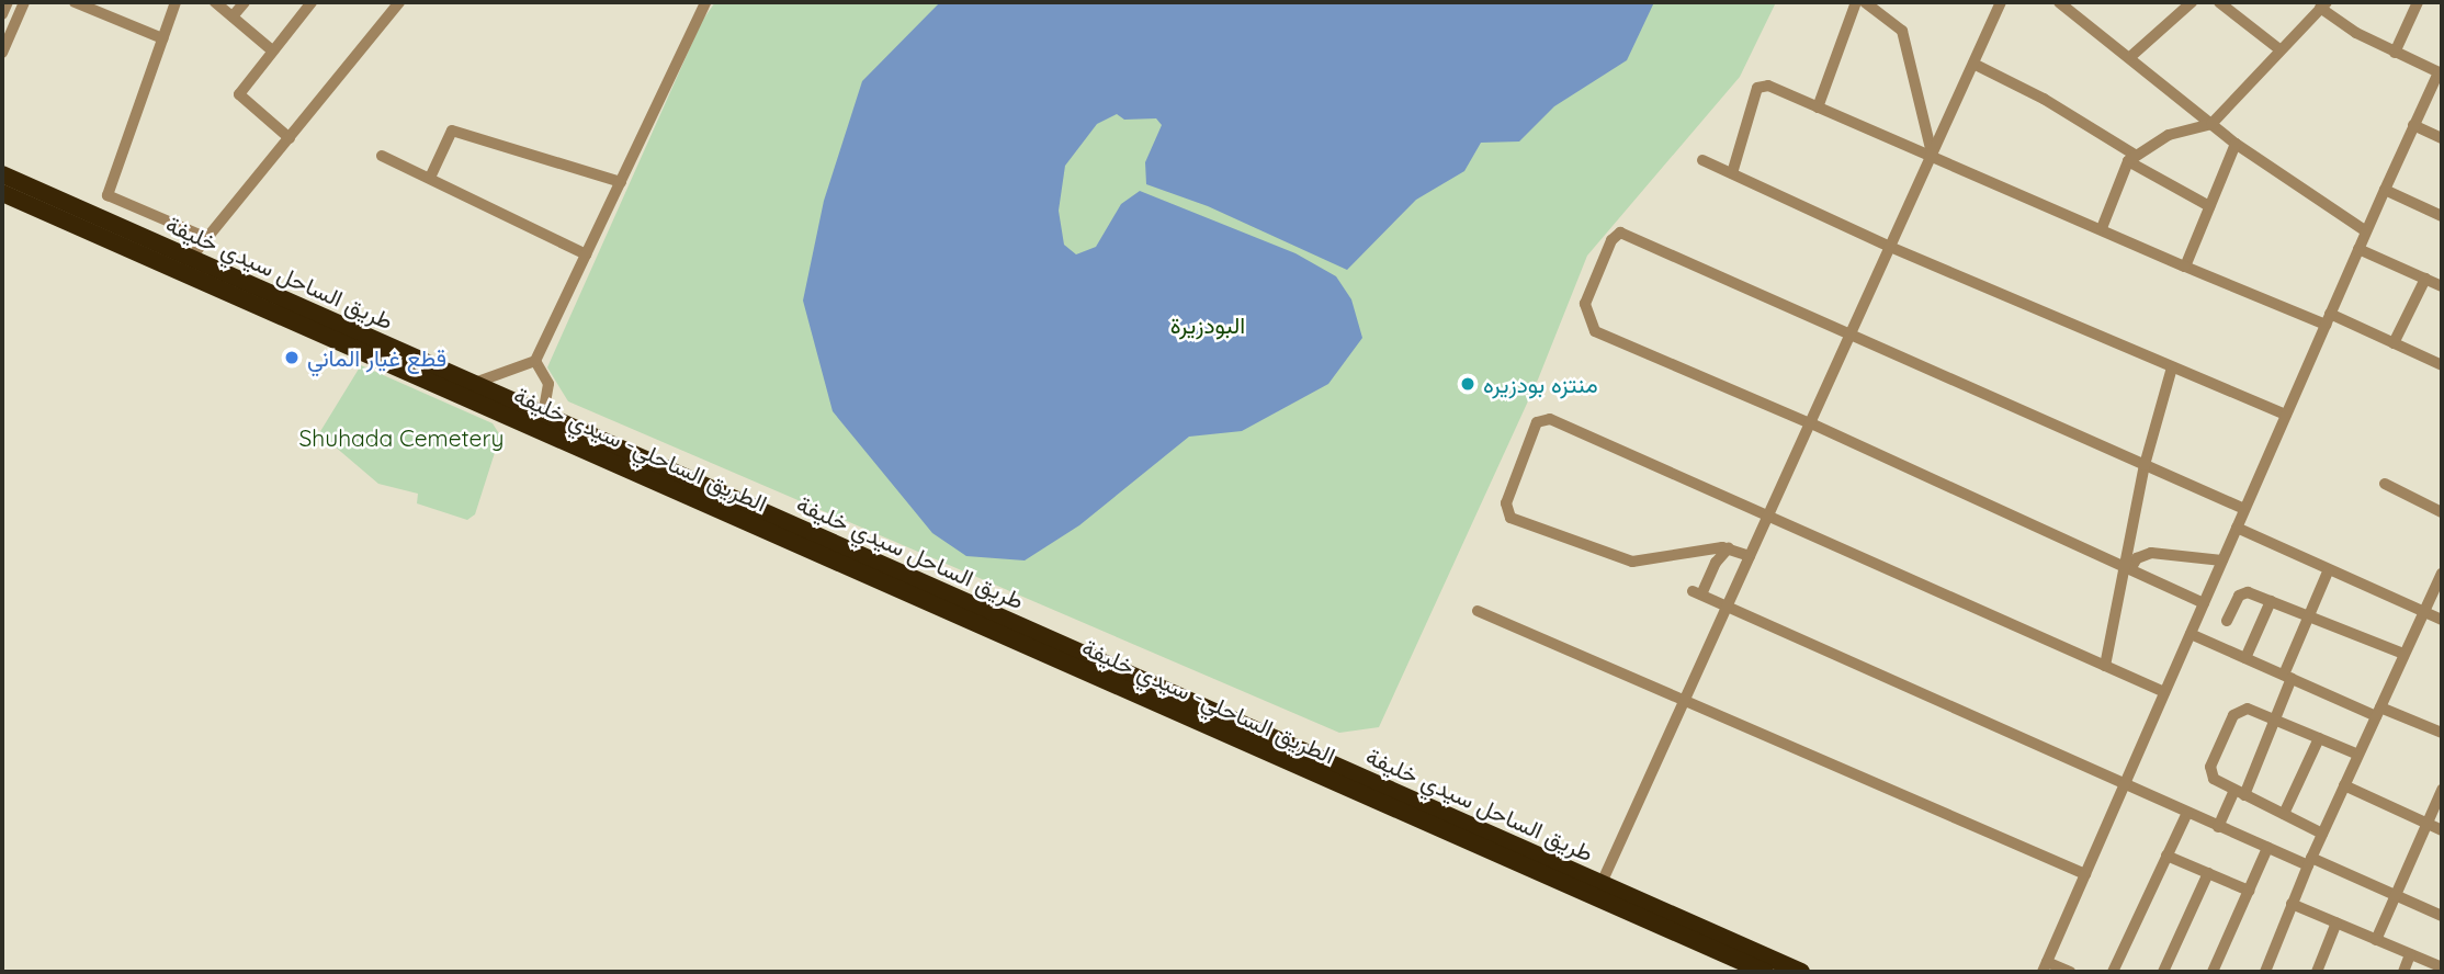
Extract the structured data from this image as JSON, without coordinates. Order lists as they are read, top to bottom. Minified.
{"streets":{"highway":["طريق الساحل سيدي خليفة","الطريق الساحلي- سيدي خليفة"]},"crossings":[["طريق الساحل سيدي خليفة","الطريق الساحلي- سيدي خليفة"]],"parks":["البودزيرة","Shuhada Cemetery"],"places":["قطع غيار الماني","منتزه بودزيره"]}
